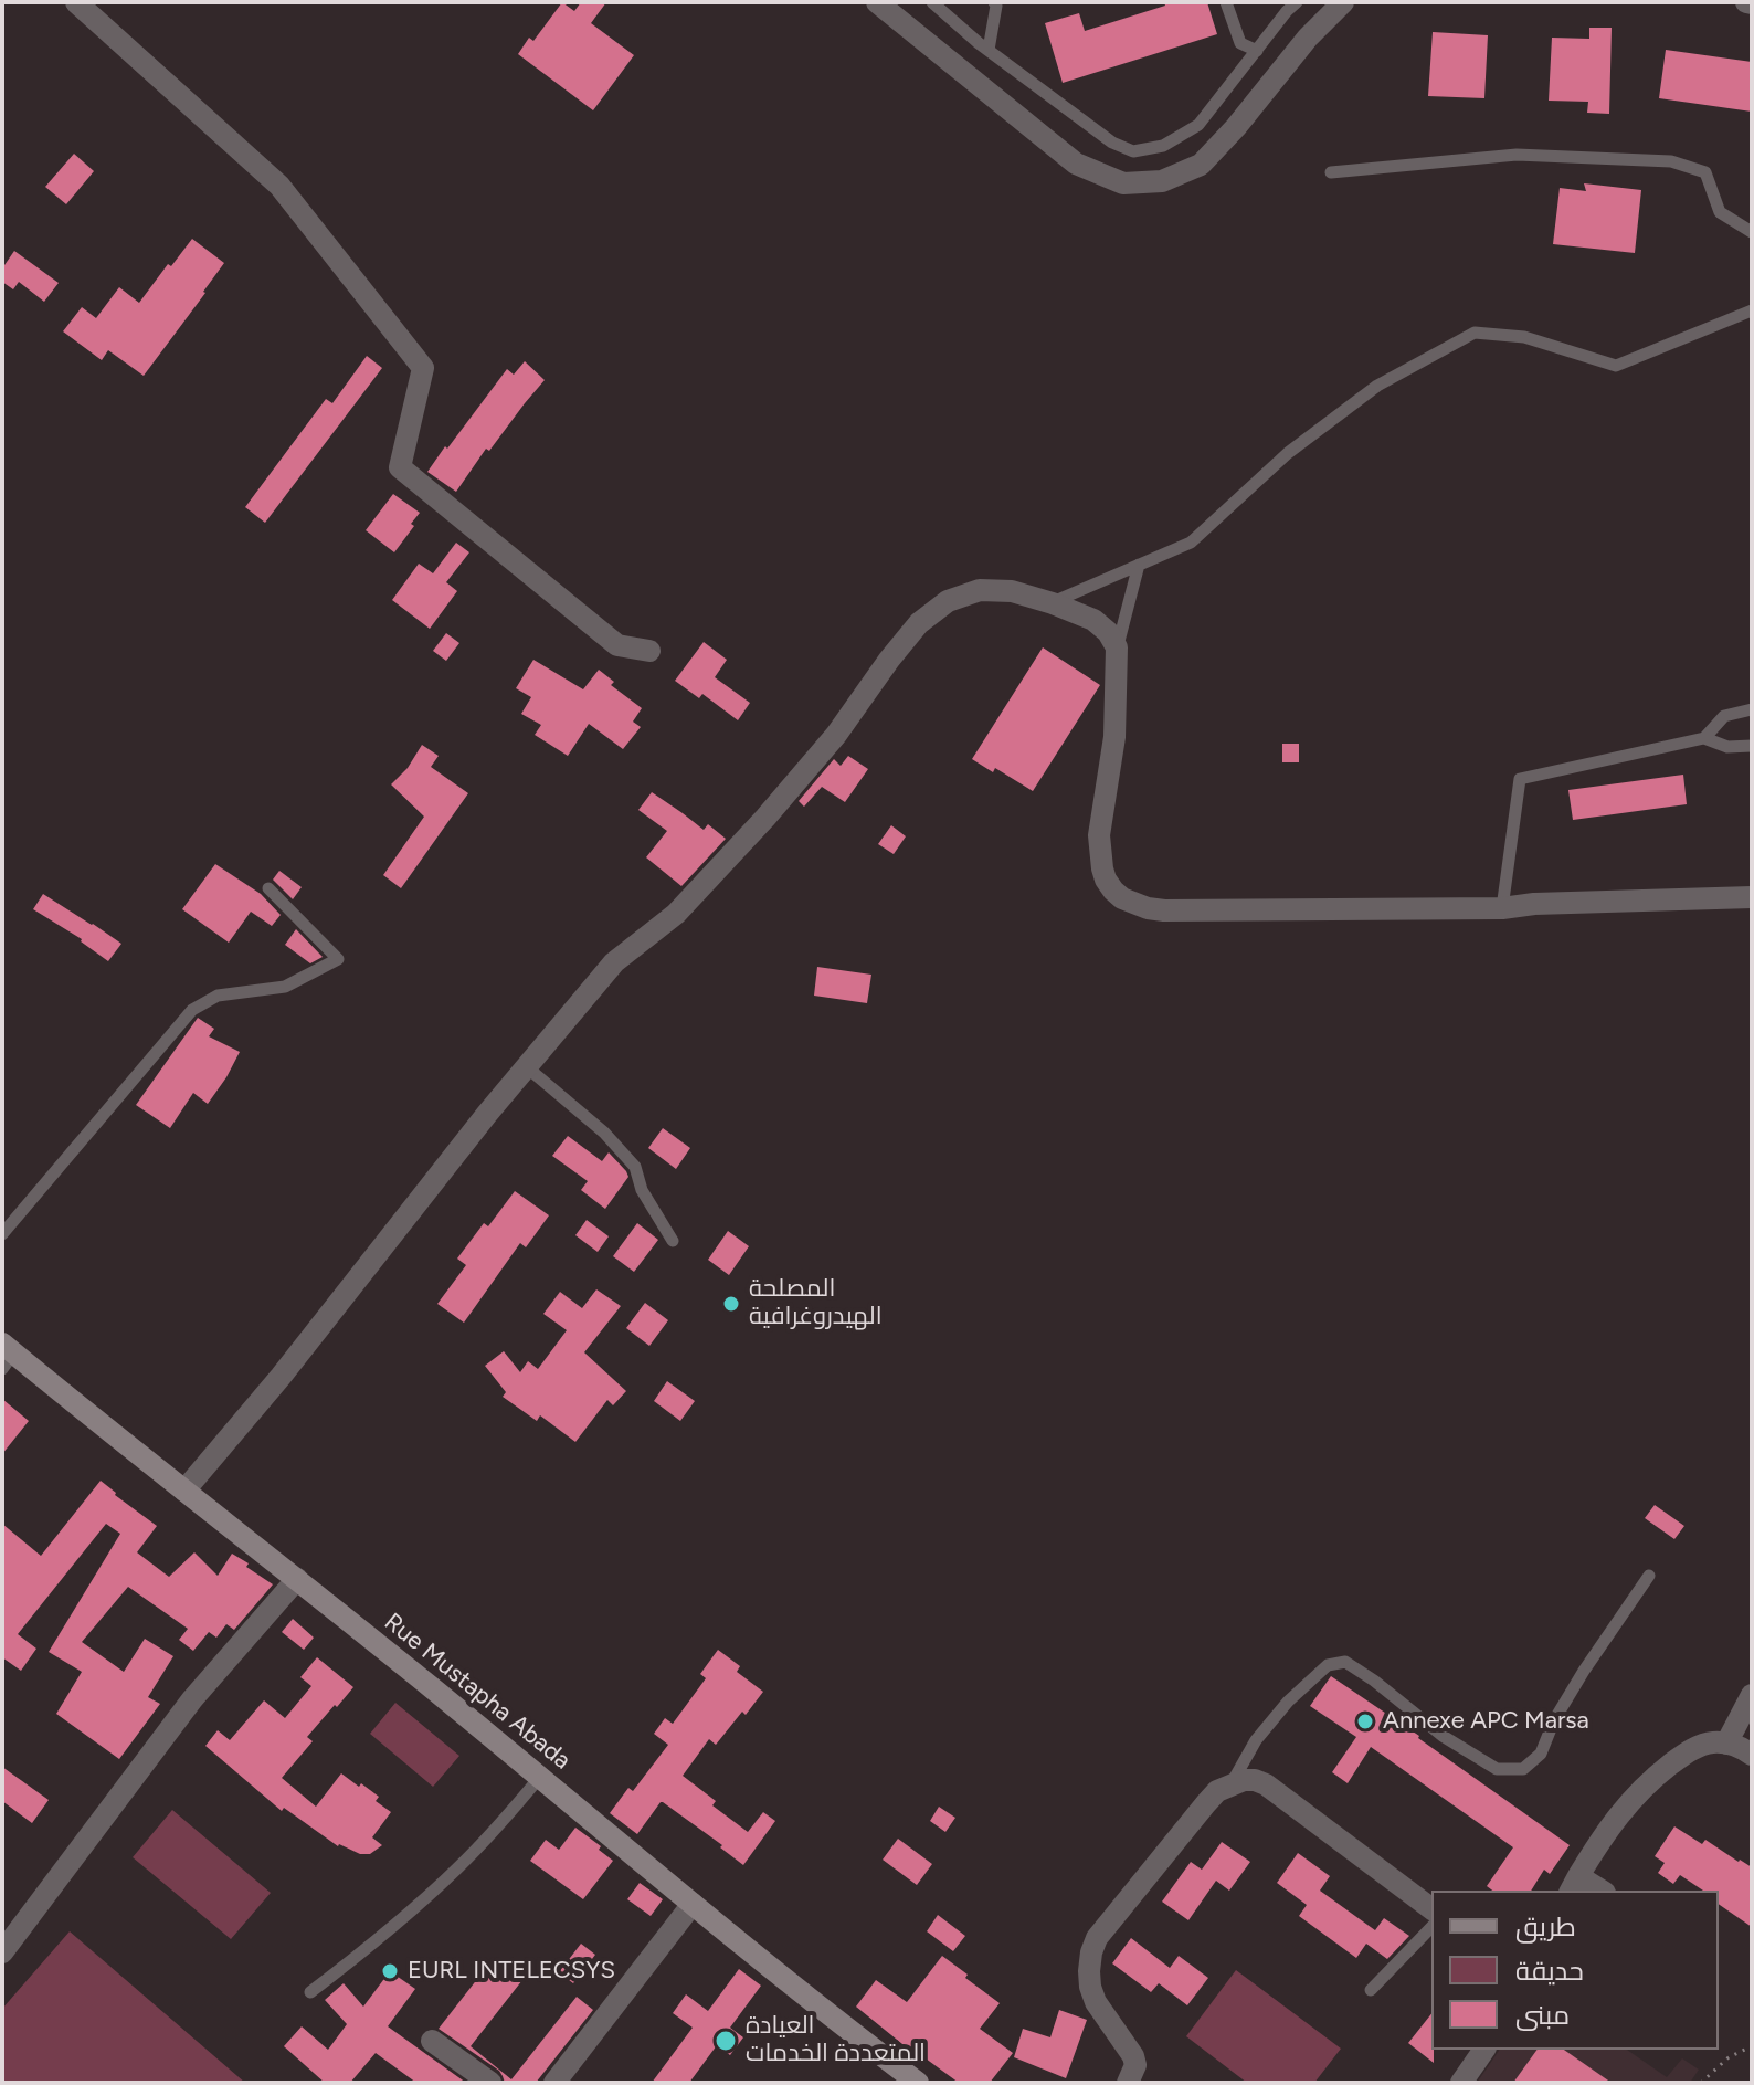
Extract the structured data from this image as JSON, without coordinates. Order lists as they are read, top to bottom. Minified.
{"streets":{"main road":["Rue Mustapha Abada"]},"places":["المصلحة الهيدروغرافية","Annexe APC Marsa","EURL INTELECSYS","العيادة المتعددة الخدمات"],"legend":["طريق","حديقة","مبنى"]}
